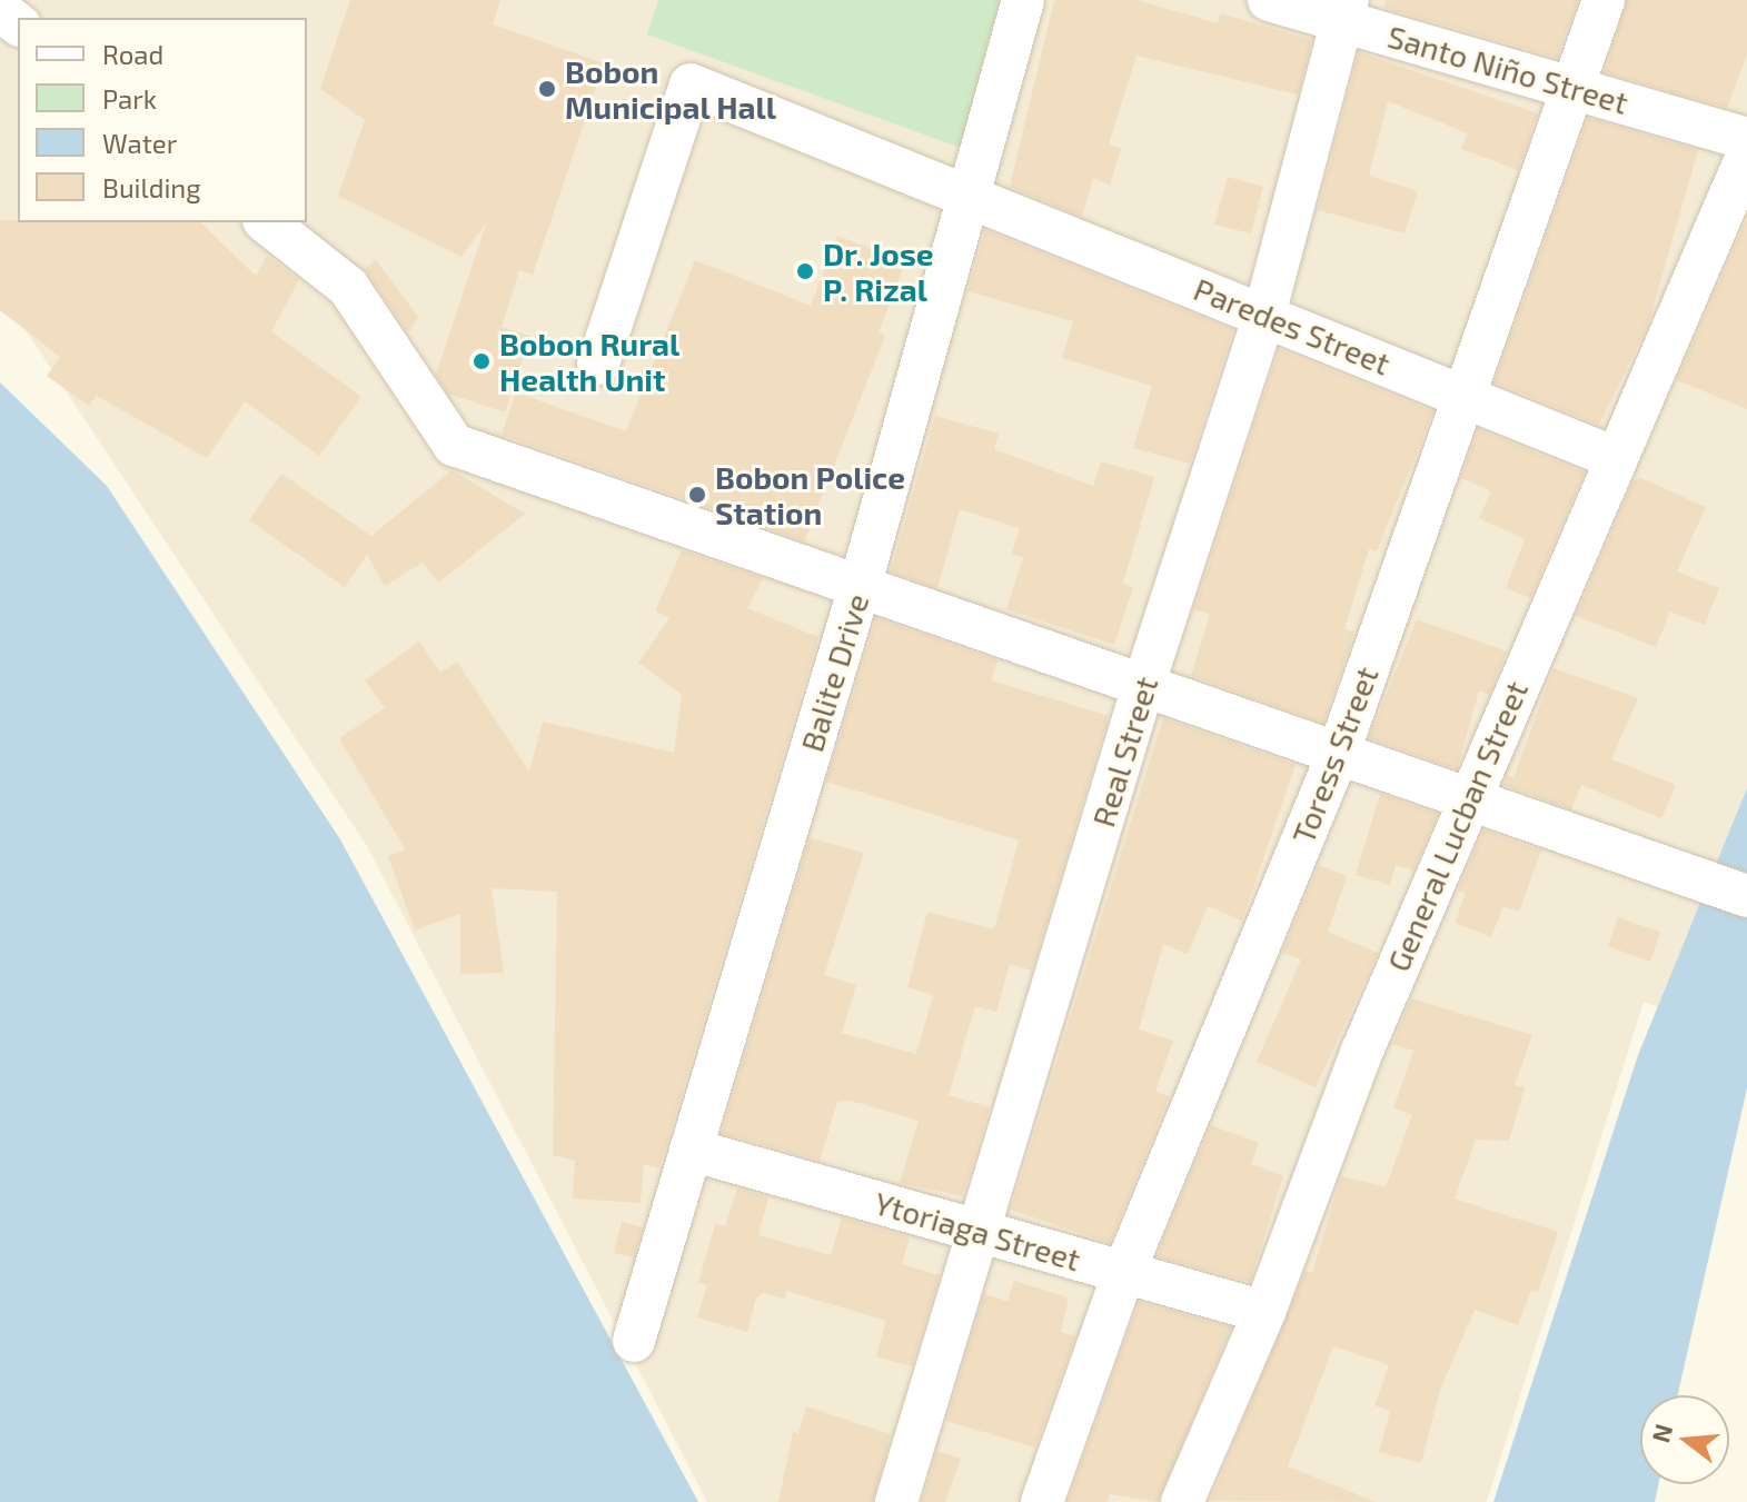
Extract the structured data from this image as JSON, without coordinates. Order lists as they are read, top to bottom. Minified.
{"streets":{"street":["Santo Niño Street","Paredes Street","Balite Drive","Real Street","Toress Street","General Lucban Street","Ytoriaga Street"]},"crossings":[["Santo Niño Street","Real Street"],["Santo Niño Street","Toress Street"],["Paredes Street","Balite Drive"],["Paredes Street","Real Street"],["Paredes Street","Toress Street"],["Paredes Street","General Lucban Street"],["Balite Drive","Ytoriaga Street"],["Real Street","Ytoriaga Street"],["Toress Street","Ytoriaga Street"],["General Lucban Street","Ytoriaga Street"]],"places":["Bobon Municipal Hall","Dr. Jose P. Rizal","Bobon Rural Health Unit","Bobon Police Station"],"legend":["Road","Park","Water","Building"],"north":"left"}
